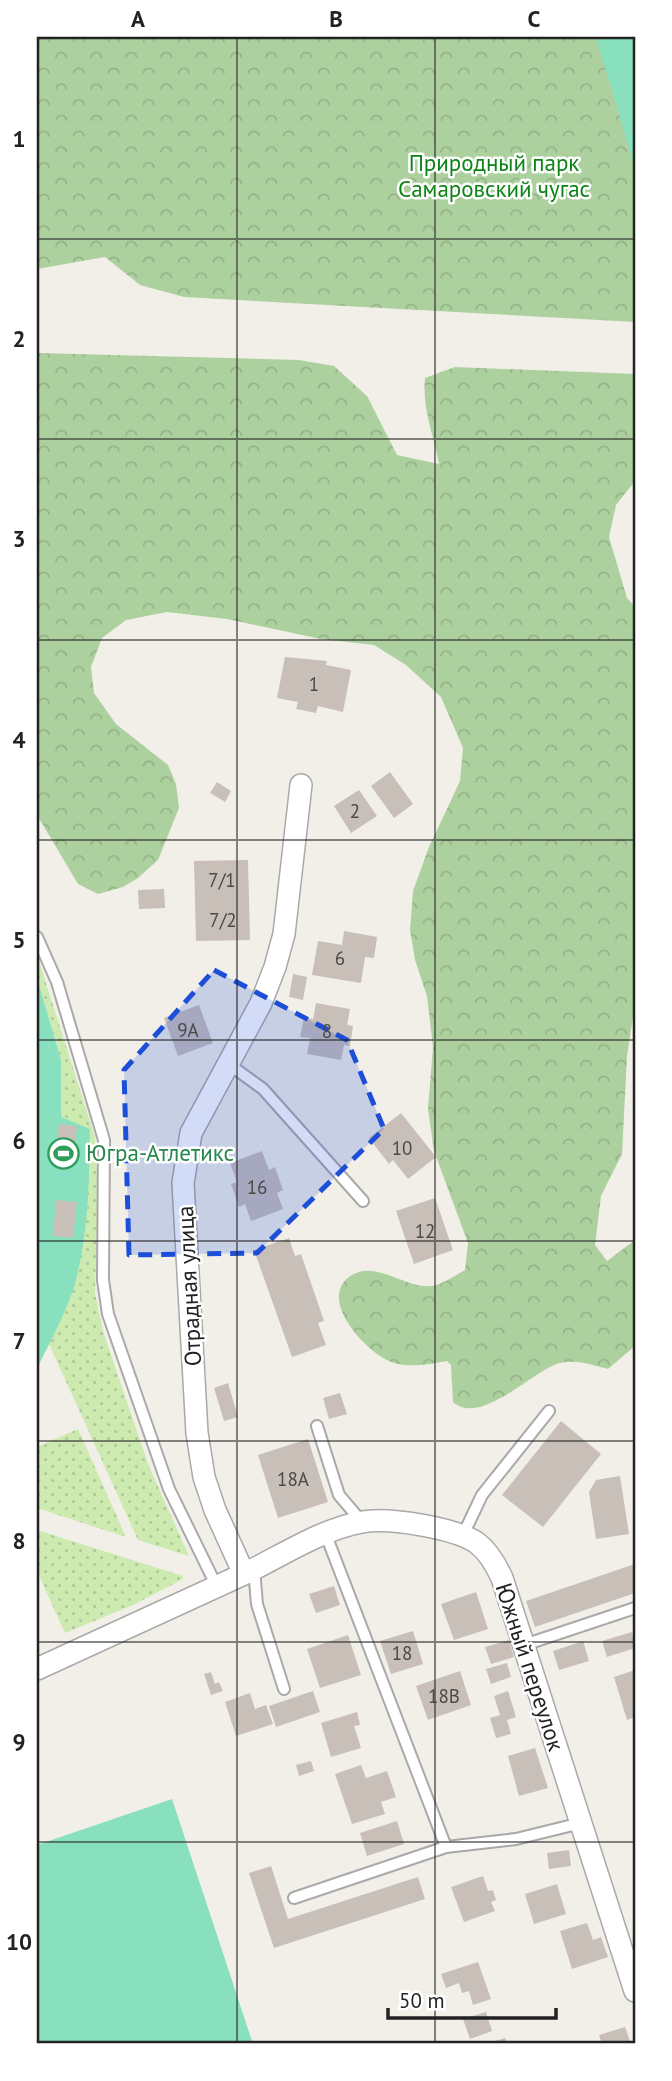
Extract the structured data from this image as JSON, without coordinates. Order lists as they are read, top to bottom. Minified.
{"streets":{"street":["Отрадная улица","Южный переулок"]},"crossings":[["Отрадная улица","Южный переулок"]],"parks":["Природный парк Самаровский чугас"],"places":{"sports":["Югра-Атлетикс"]},"house_numbers":["1","2","7/1","7/2","6","9А","8","10","16","12","18А","18","18В"],"scale_bar":"50 m","grid":{"columns":["A","B","C"],"rows":["1","2","3","4","5","6","7","8","9","10"]}}
